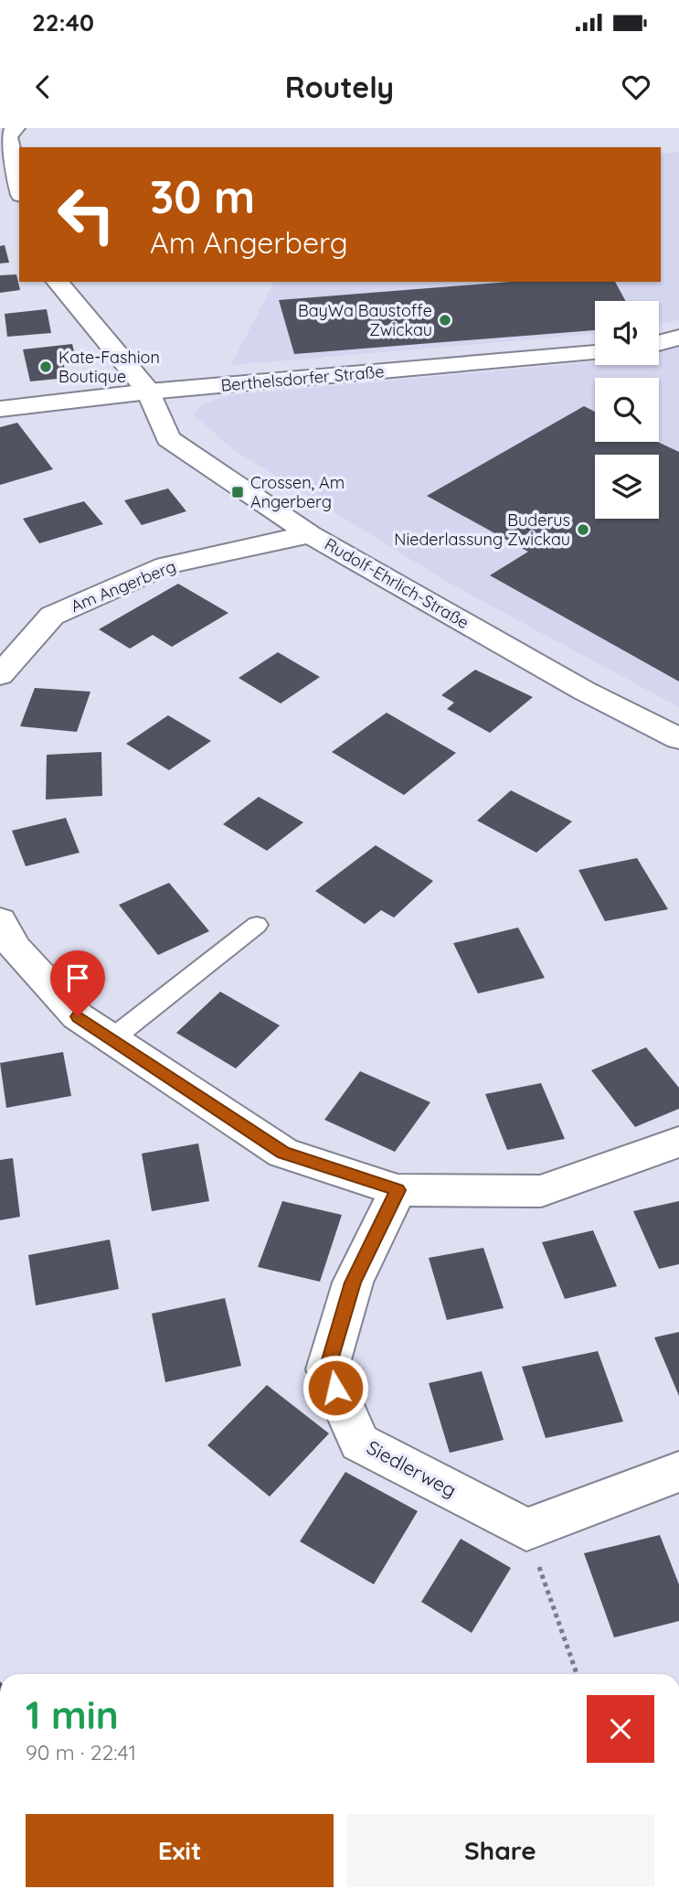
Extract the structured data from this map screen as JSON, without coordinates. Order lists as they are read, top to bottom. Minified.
{"streets":{"street":["Berthelsdorfer Straße","Rudolf-Ehrlich-Straße","Am Angerberg","Siedlerweg"]},"crossings":[["Berthelsdorfer Straße","Rudolf-Ehrlich-Straße"],["Rudolf-Ehrlich-Straße","Am Angerberg"]],"places":{"other":["BayWa Baustoffe Zwickau","Kate-Fashion Boutique","Buderus Niederlassung Zwickau"],"transit":["Crossen, Am Angerberg"]},"page":{"status":"22:40","header":"Routely","turn":["30 m","Am Angerberg"],"heading":["1 min","90 m · 22:41"],"buttons":["Exit","Share"]}}
